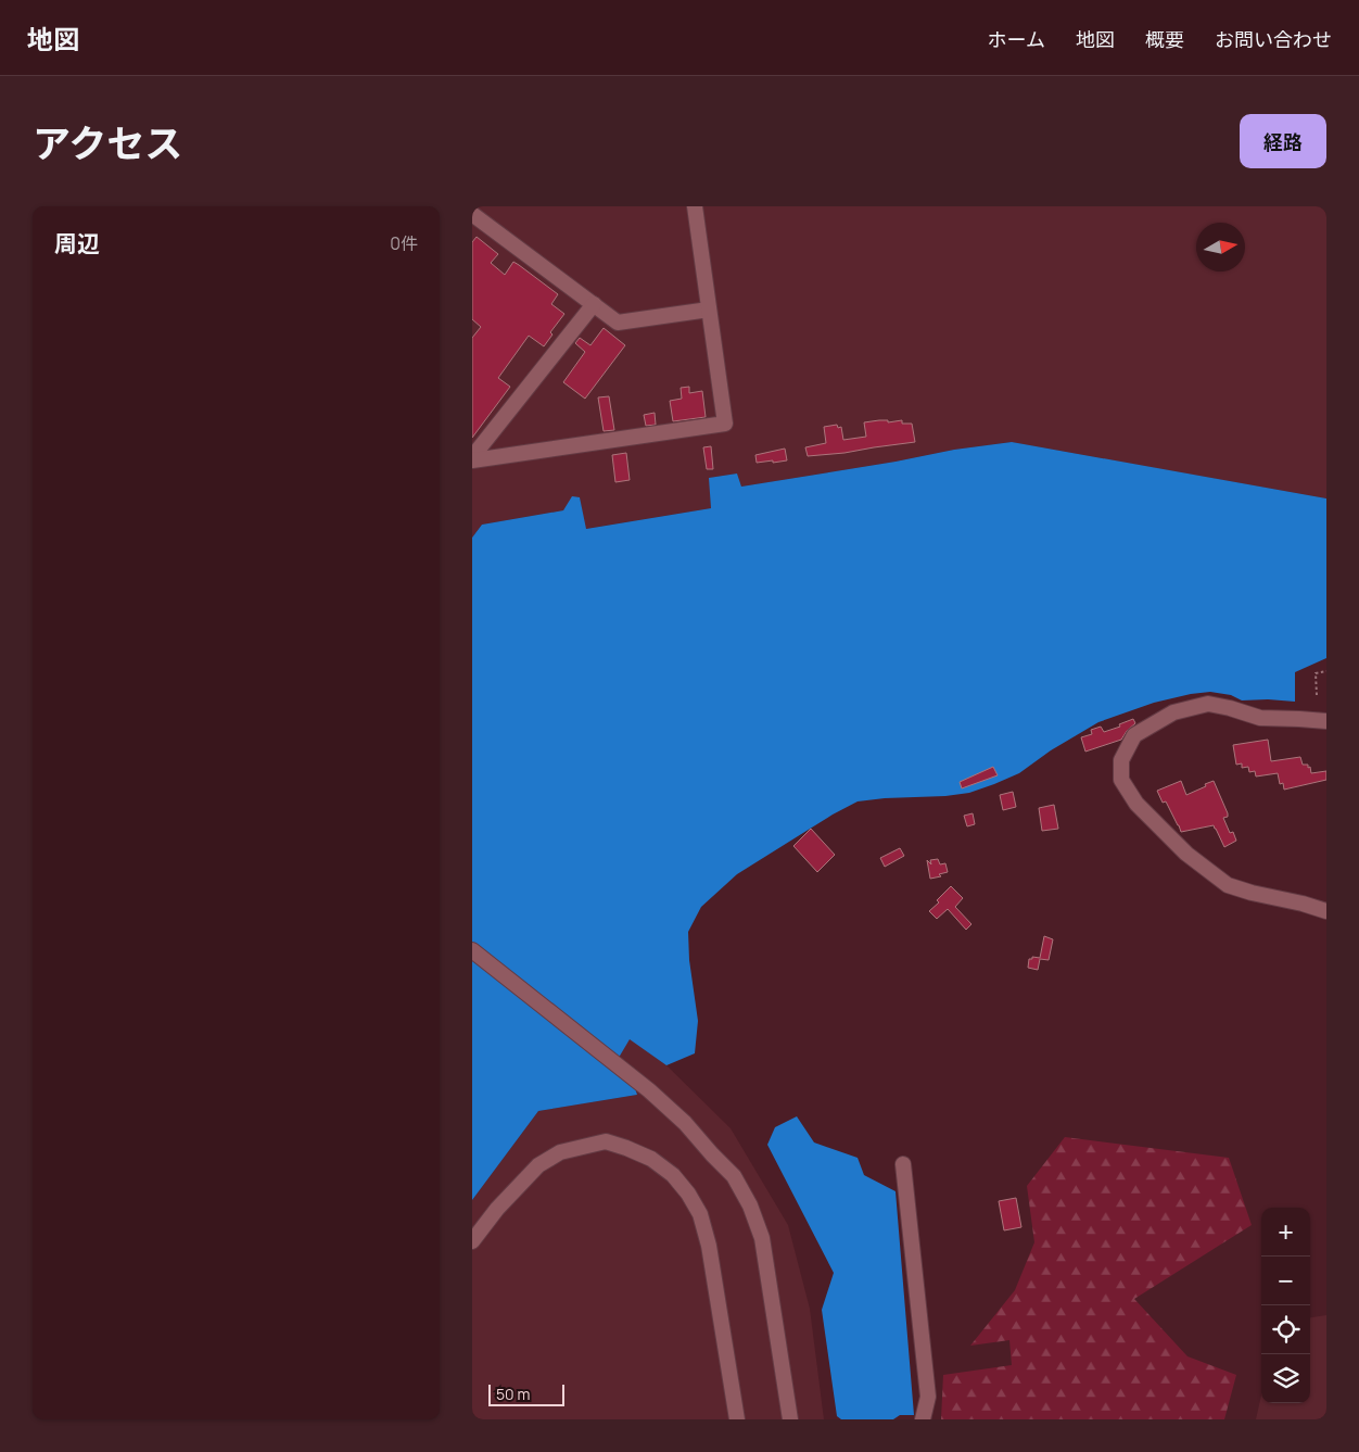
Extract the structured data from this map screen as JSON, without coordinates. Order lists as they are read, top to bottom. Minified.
{"scale_bar":"50 m","north":"right","page":{"header":"地図","nav":["ホーム","地図","概要","お問い合わせ"],"title":"アクセス","buttons":"経路","heading":["周辺","0件"],"map_buttons":["+","−"],"scale":"50 m"}}
